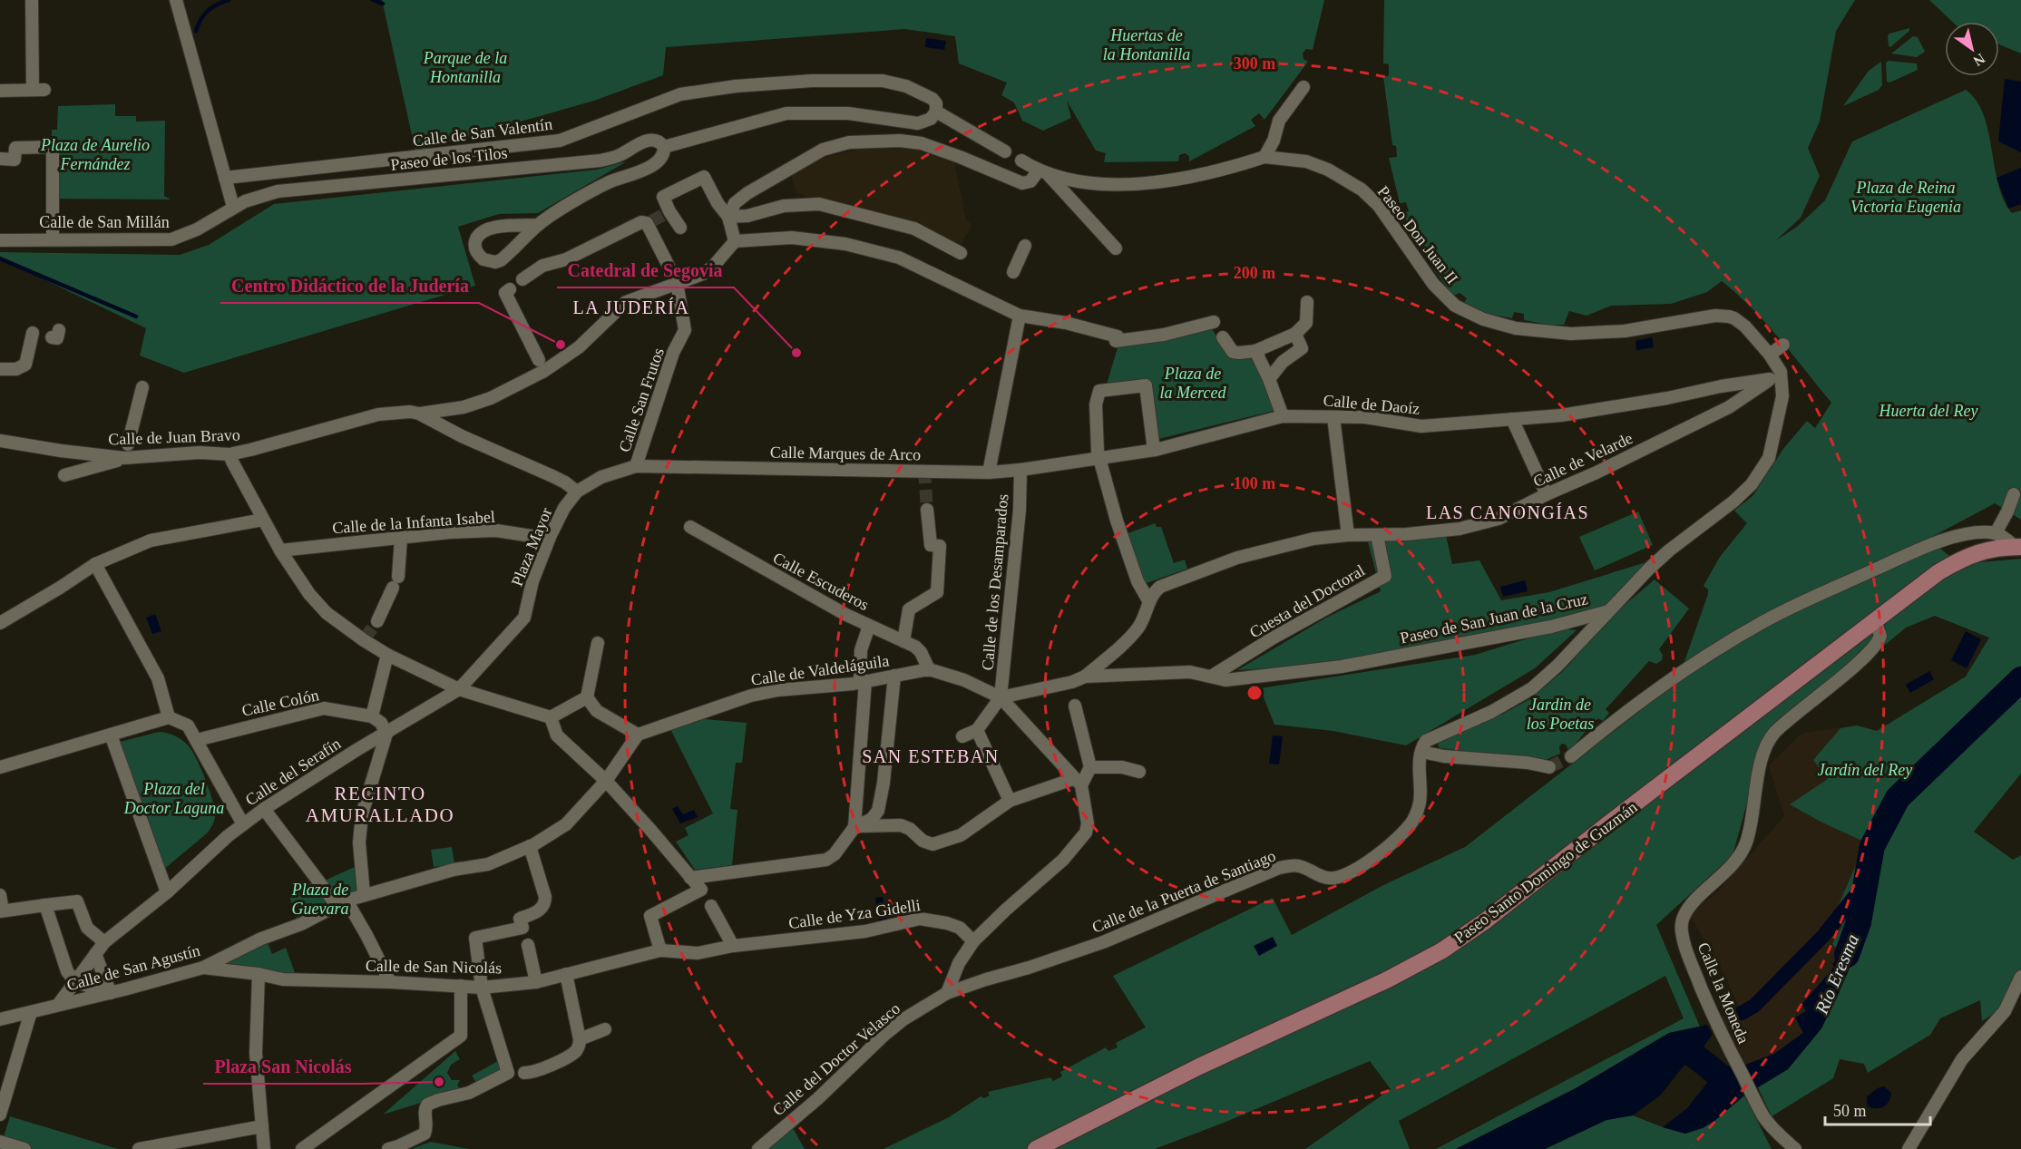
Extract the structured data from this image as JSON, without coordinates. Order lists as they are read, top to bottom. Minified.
{"streets":{"main road":["Paseo Santo Domingo de Guzmán"],"street":["Calle de San Valentín","Paseo de los Tilos","Calle de San Millán","Paseo Don Juan II","Calle San Frutos","Calle de Daoíz","Calle de Juan Bravo","Calle Marques de Arco","Calle de Velarde","Calle de la Infanta Isabel","Plaza Mayor","Calle Escuderos","Calle de los Desamparados","Cuesta del Doctoral","Paseo de San Juan de la Cruz","Calle de Valdeláguila","Calle Colón","Calle del Serafín","Calle de la Puerta de Santiago","Calle de Yza Gidelli","Calle de San Nicolás","Calle de San Agustín","Calle la Moneda","Calle del Doctor Velasco"]},"crossings":[["Paseo de los Tilos","Calle de San Millán"],["Paseo Don Juan II","Calle de Daoíz"],["Paseo Don Juan II","Calle de Velarde"],["Calle San Frutos","Calle de Juan Bravo"],["Calle San Frutos","Plaza Mayor"],["Calle de Daoíz","Calle Marques de Arco"],["Calle de Daoíz","Calle de Velarde"],["Calle de Daoíz","Calle de los Desamparados"],["Calle Marques de Arco","Plaza Mayor"],["Calle de Velarde","Cuesta del Doctoral"],["Calle de la Infanta Isabel","Plaza Mayor"],["Plaza Mayor","Calle del Serafín"],["Calle Escuderos","Calle de Valdeláguila"],["Calle de los Desamparados","Paseo de San Juan de la Cruz"],["Cuesta del Doctoral","Paseo de San Juan de la Cruz"],["Paseo de San Juan de la Cruz","Calle de la Puerta de Santiago"],["Paseo Santo Domingo de Guzmán","Calle la Moneda"],["Calle de la Puerta de Santiago","Calle del Doctor Velasco"],["Calle de Yza Gidelli","Calle de San Nicolás"],["Calle de San Nicolás","Calle de San Agustín"]],"districts":["LA JUDERÍA","LAS CANONGÍAS","SAN ESTEBAN","RECINTO AMURALLADO"],"water":["Río Eresma"],"parks":["Huertas de la Hontanilla","Parque de la Hontanilla","Plaza de Aurelio Fernández","Plaza de Reina Victoria Eugenia","Plaza de la Merced","Huerta del Rey","Jardin de los Poetas","Jardín del Rey","Plaza del Doctor Laguna","Plaza de Guevara"],"places":["Centro Didáctico de la Judería","Catedral de Segovia","Plaza San Nicolás"],"scale_bar":"50 m","north":"bottom right","rings":["300 m","200 m","100 m"]}
